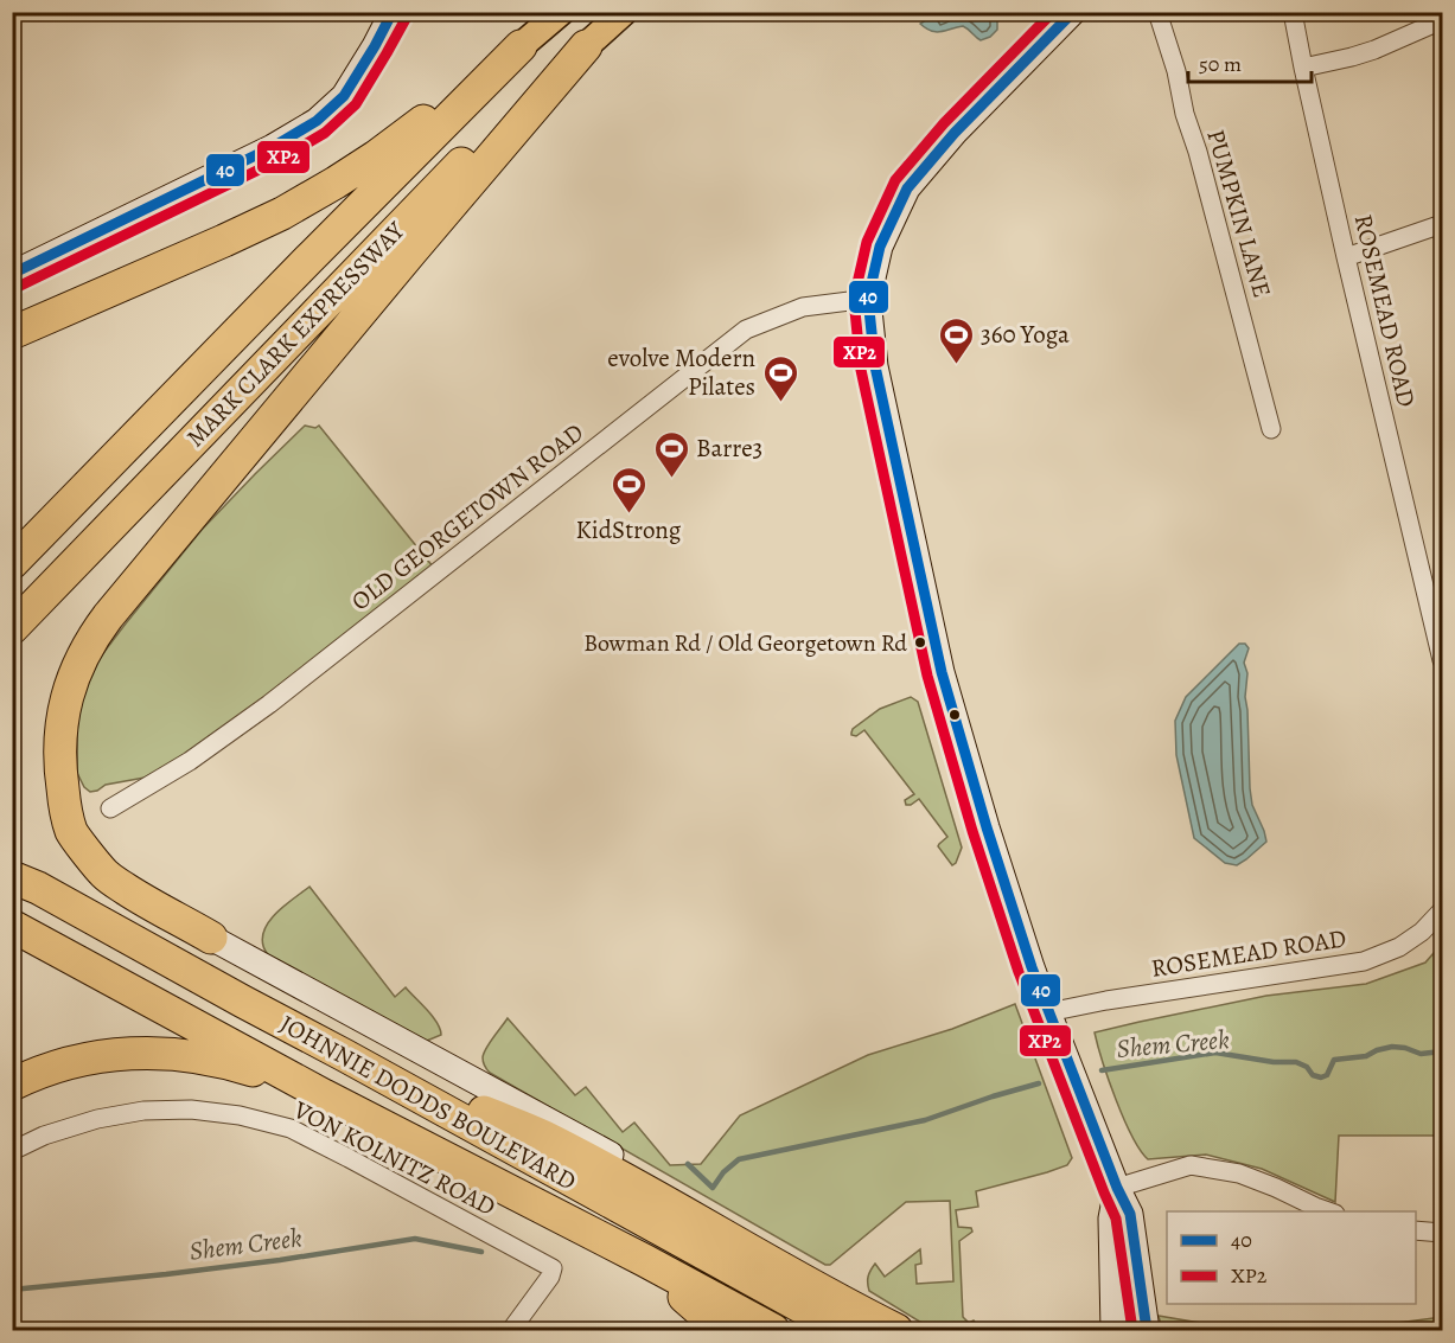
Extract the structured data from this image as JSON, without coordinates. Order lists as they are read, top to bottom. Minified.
{"streets":{"highway":["MARK CLARK EXPRESSWAY","JOHNNIE DODDS BOULEVARD"],"street":["PUMPKIN LANE","ROSEMEAD ROAD","OLD GEORGETOWN ROAD","VON KOLNITZ ROAD"]},"water":["Shem Creek"],"places":{"sports":["360 Yoga","evolve Modern Pilates","Barre3","KidStrong"],"other":["Bowman Rd / Old Georgetown Rd"]},"lines":["transit line 40","transit line XP2"],"legend":["40","XP2"],"scale_bar":"50 m"}
